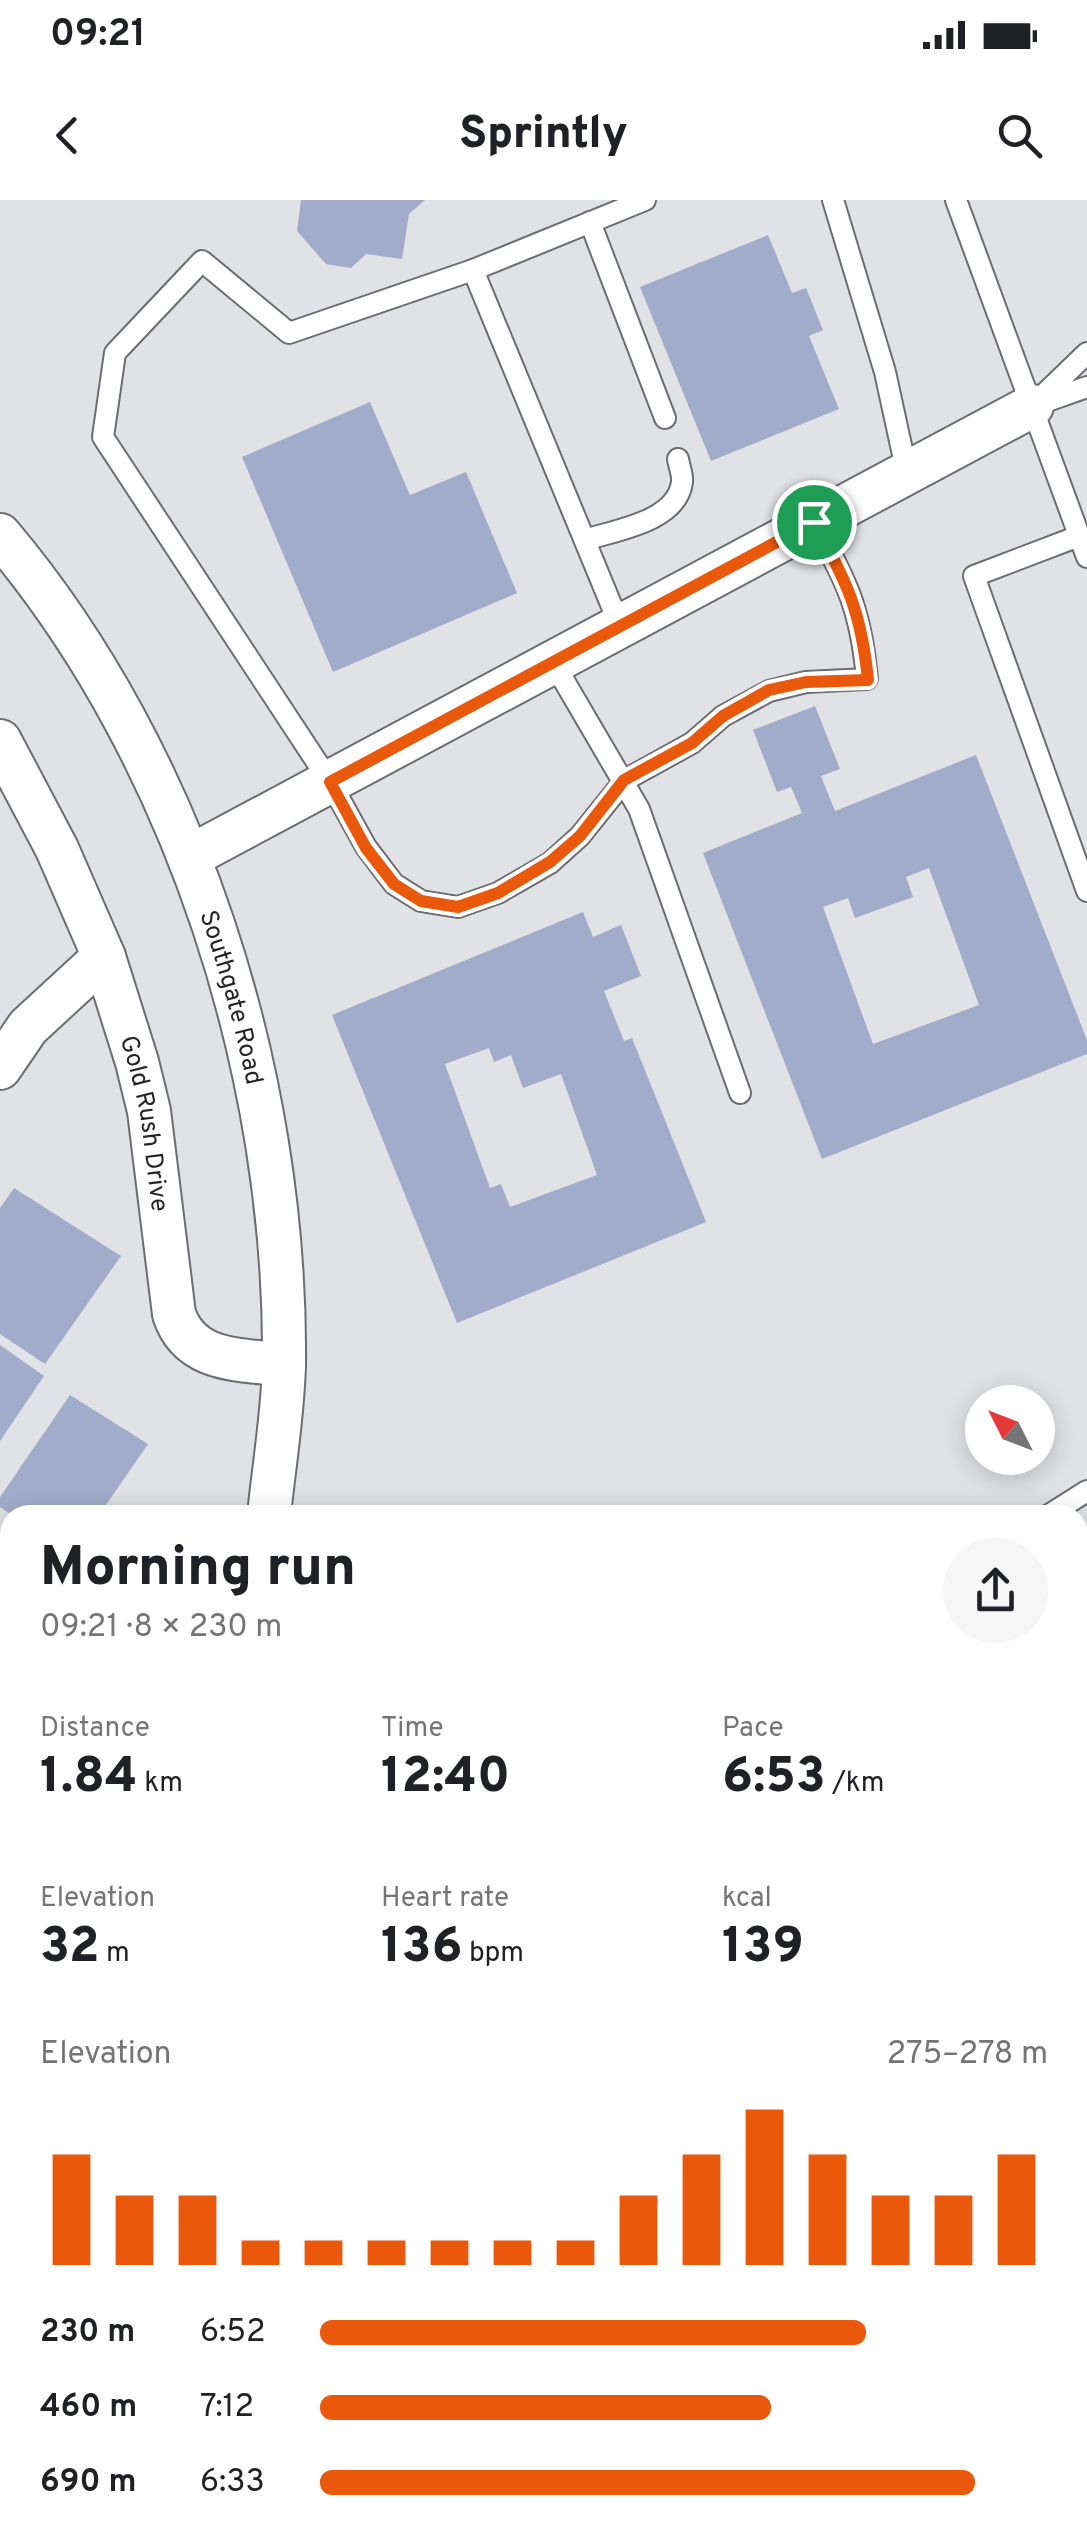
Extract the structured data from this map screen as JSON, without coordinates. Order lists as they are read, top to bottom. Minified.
{"streets":{"street":["Southgate Road","Gold Rush Drive"]},"crossings":[["Southgate Road","Gold Rush Drive"]],"north":"top left","page":{"status":"09:21","header":"Sprintly","heading":["Morning run","09:21 · 8 × 230 m"],"stats":[["Distance","1.84 km"],["Time","12:40"],["Pace","6:53 /km"],["Elevation","32 m"],["Heart rate","136 bpm"],["kcal","139"]],"chart":["Elevation","275–278 m"],"list":[{"name":"230 m","note":"6:52"},{"name":"460 m","note":"7:12"},{"name":"690 m","note":"6:33"}]}}
